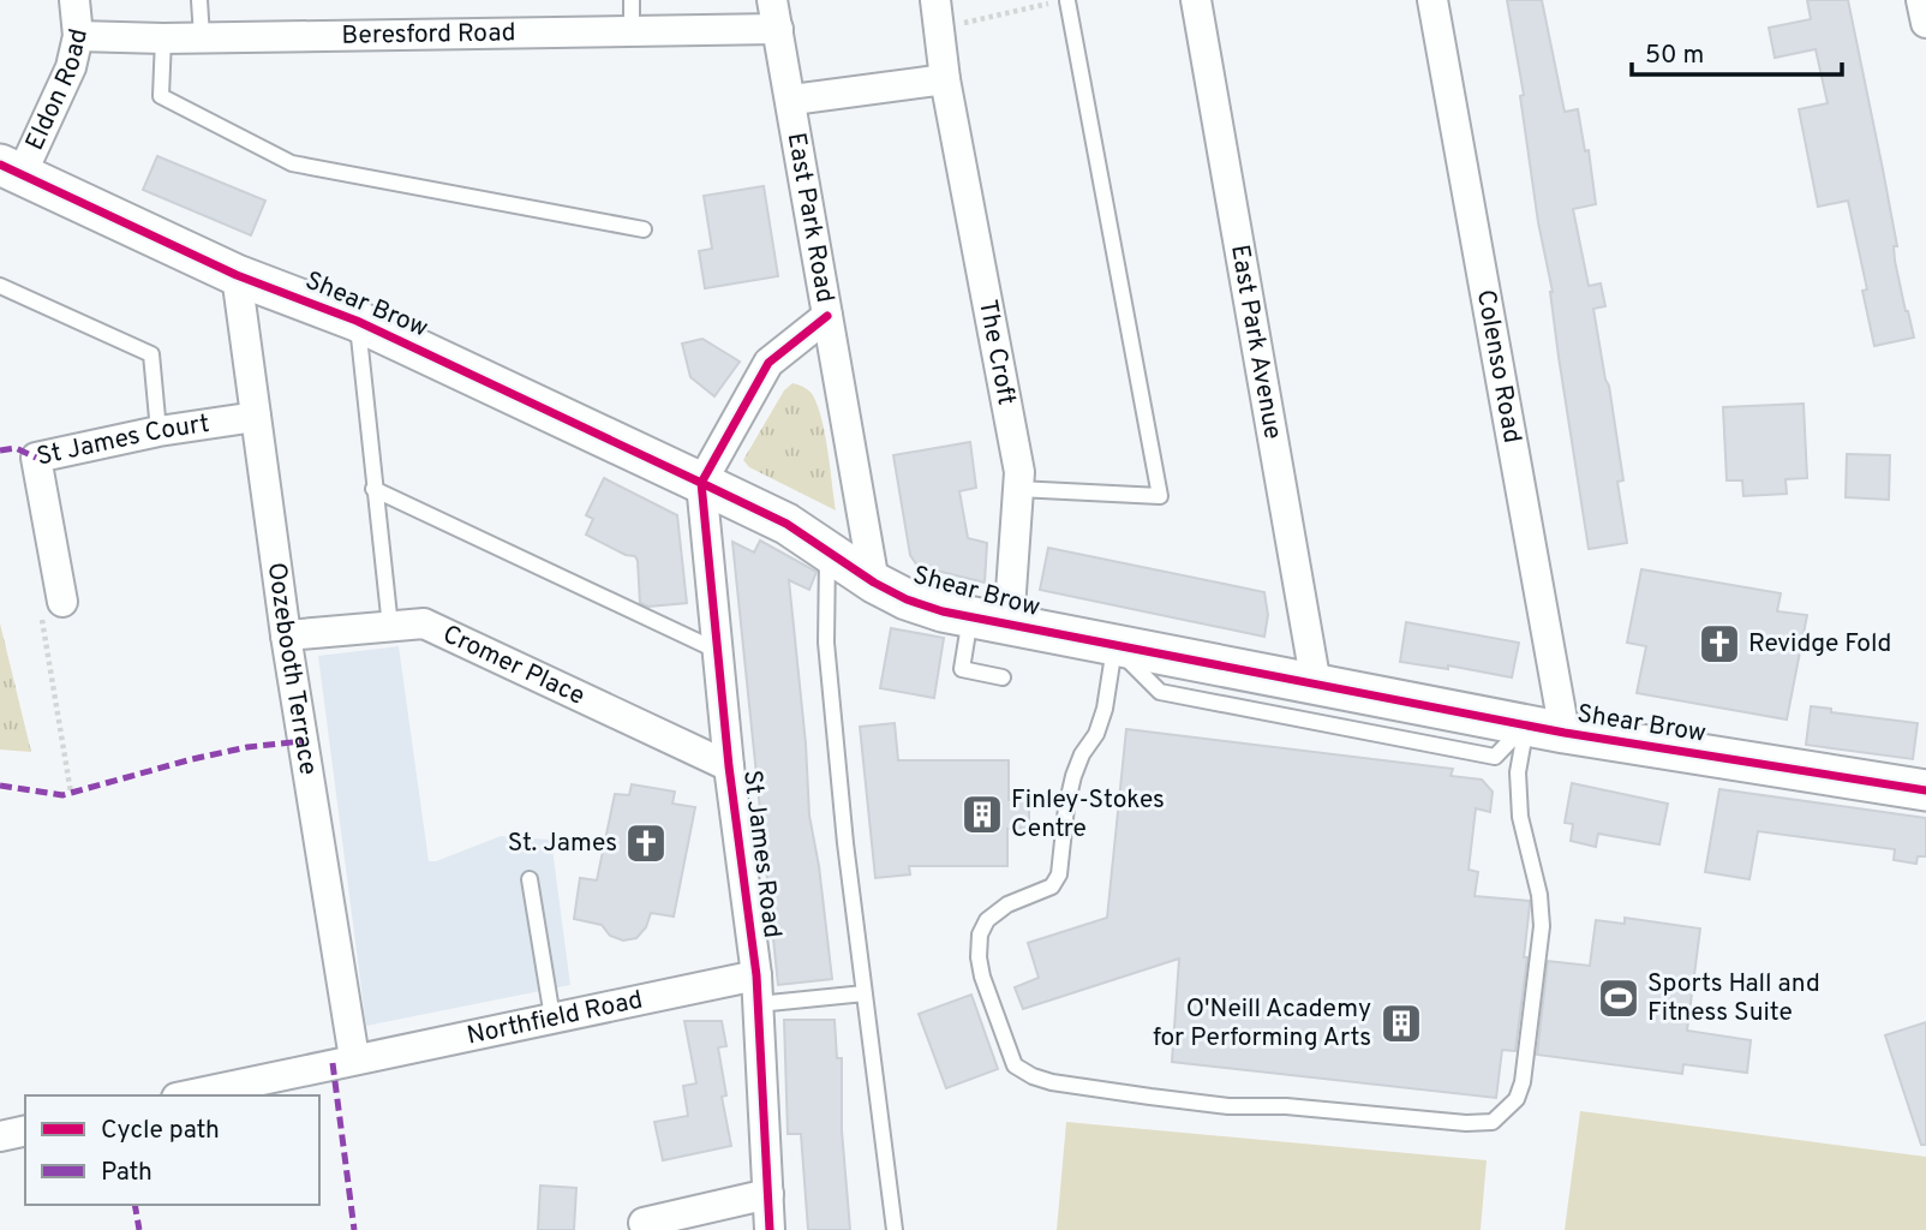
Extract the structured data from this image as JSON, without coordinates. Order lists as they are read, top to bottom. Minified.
{"streets":{"main road":["Shear Brow"],"street":["Beresford Road","Eldon Road","East Park Road","East Park Avenue","The Croft","Colenso Road","St James Court","Cromer Place","Oozebooth Terrace","St James Road","Northfield Road"]},"crossings":[["Beresford Road","Eldon Road"],["Beresford Road","East Park Road"],["Eldon Road","Shear Brow"],["East Park Road","Shear Brow"],["Shear Brow","East Park Avenue"],["Shear Brow","The Croft"],["Shear Brow","Colenso Road"],["Shear Brow","Oozebooth Terrace"],["Shear Brow","St James Road"],["St James Court","Oozebooth Terrace"],["Cromer Place","Oozebooth Terrace"],["Cromer Place","St James Road"],["Oozebooth Terrace","Northfield Road"],["St James Road","Northfield Road"]],"places":{"church":["Revidge Fold","St. James"],"building":["Finley-Stokes Centre","O'Neill Academy for Performing Arts"],"sports":["Sports Hall and Fitness Suite"]},"legend":["Cycle path","Path"],"scale_bar":"50 m"}
